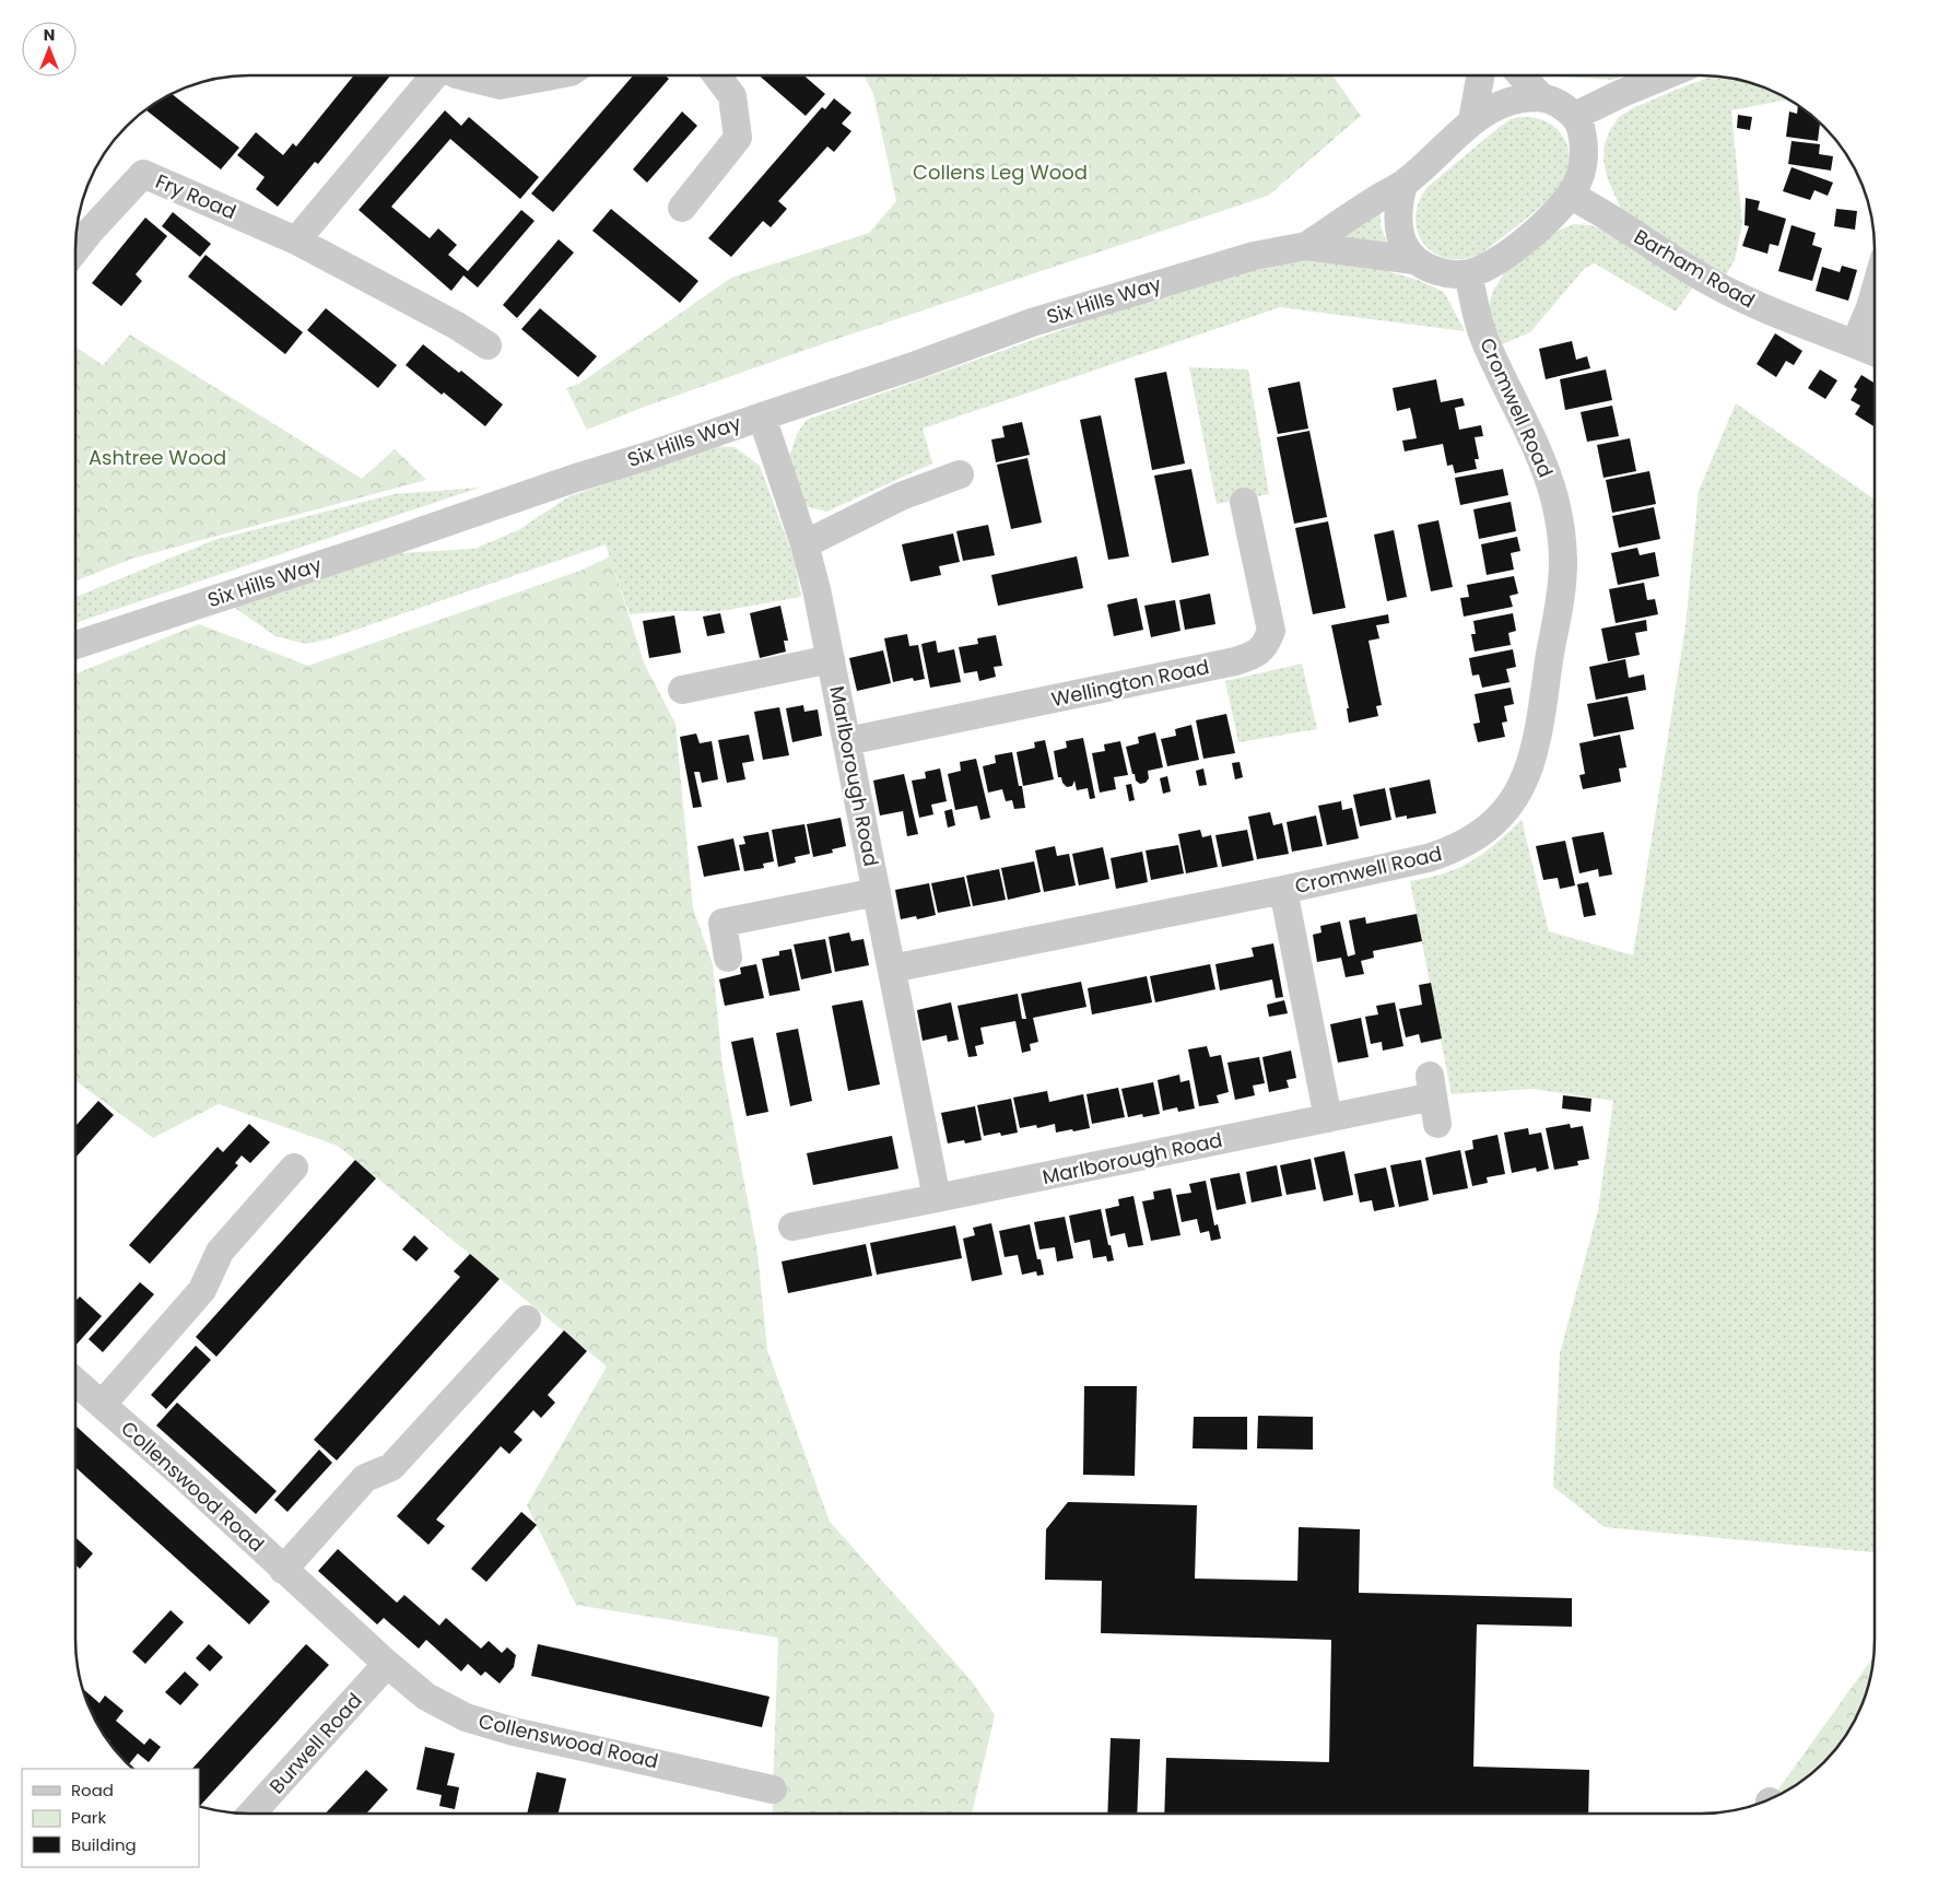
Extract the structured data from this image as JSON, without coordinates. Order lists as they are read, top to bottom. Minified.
{"streets":{"street":["Fry Road","Barham Road","Six Hills Way","Cromwell Road","Wellington Road","Marlborough Road","Collenswood Road","Burwell Road"]},"crossings":[["Barham Road","Six Hills Way"],["Barham Road","Cromwell Road"],["Six Hills Way","Cromwell Road"],["Six Hills Way","Marlborough Road"],["Cromwell Road","Marlborough Road"],["Wellington Road","Marlborough Road"],["Collenswood Road","Burwell Road"]],"parks":["Collens Leg Wood","Ashtree Wood"],"legend":["Road","Park","Building"],"north":"top"}
